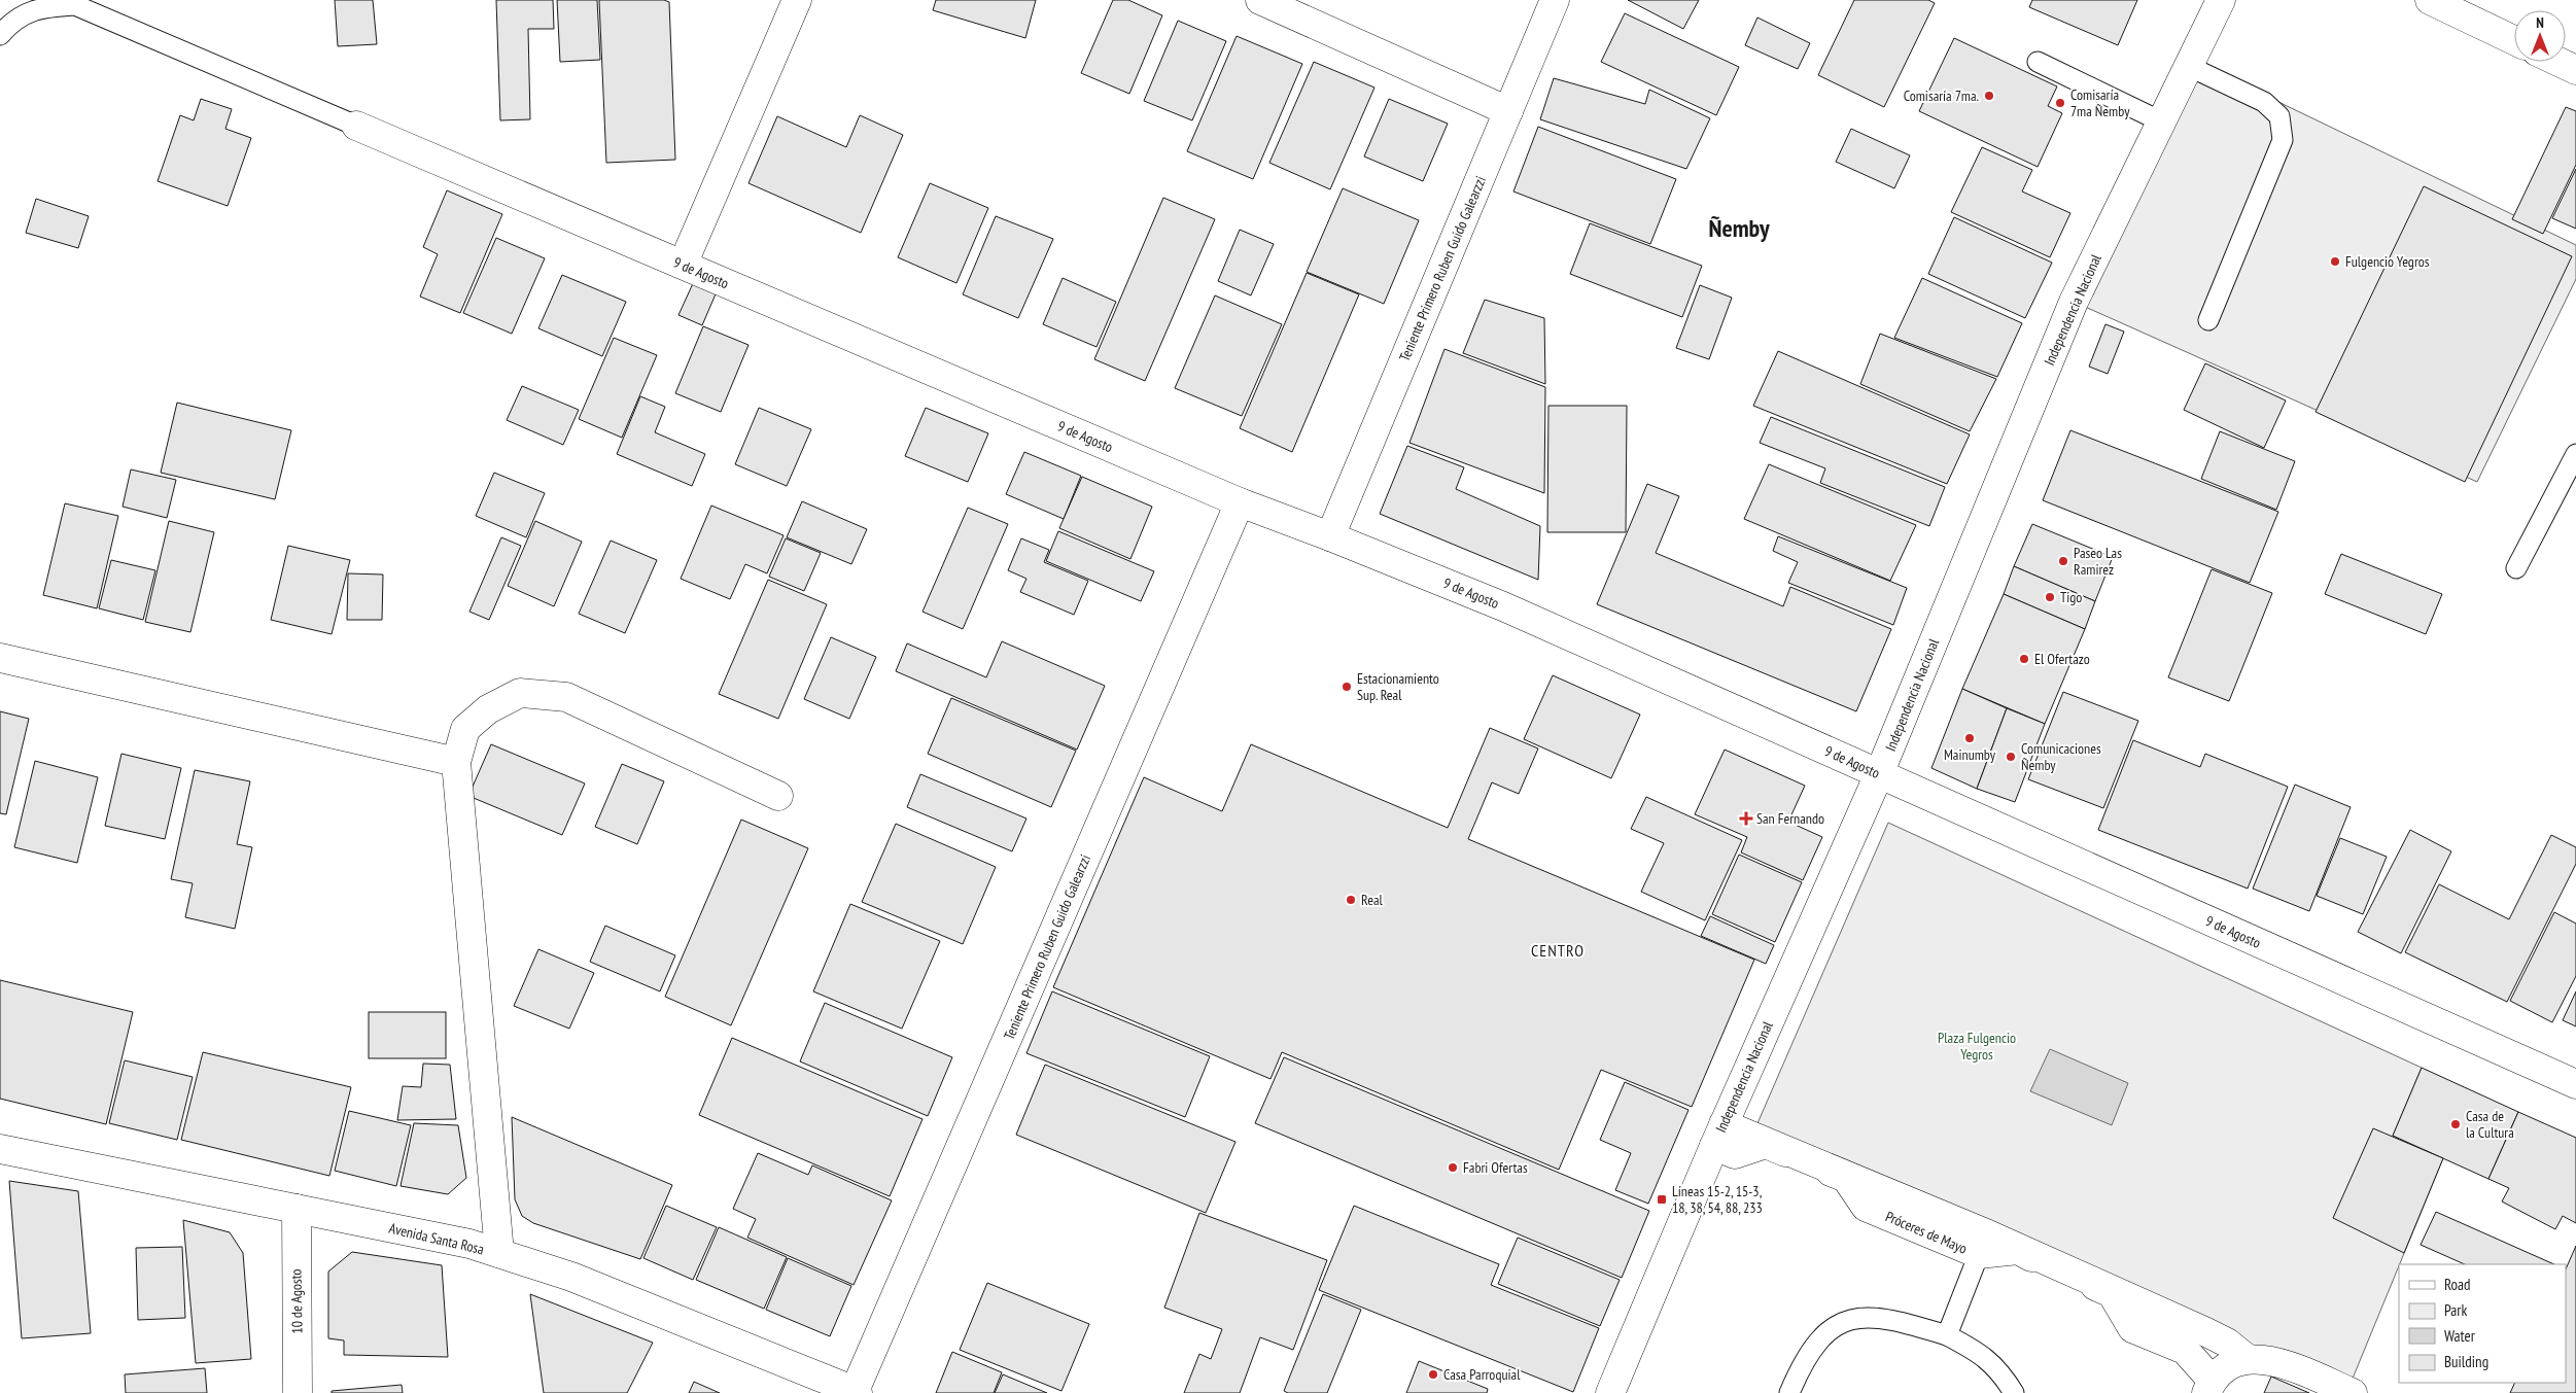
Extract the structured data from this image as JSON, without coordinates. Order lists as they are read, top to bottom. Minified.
{"streets":{"street":["Teniente Primero Ruben Guido Galearzzi","9 de Agosto","Independencia Nacional","Próceres de Mayo","Avenida Santa Rosa","10 de Agosto"]},"crossings":[["Teniente Primero Ruben Guido Galearzzi","9 de Agosto"],["Teniente Primero Ruben Guido Galearzzi","Avenida Santa Rosa"],["9 de Agosto","Independencia Nacional"],["Independencia Nacional","Próceres de Mayo"],["Avenida Santa Rosa","10 de Agosto"]],"districts":["Ñemby","CENTRO"],"parks":["Plaza Fulgencio Yegros"],"places":{"other":["Comisaría 7ma.","Comisaría 7ma Ñemby","Fulgencio Yegros","Paseo Las Ramirez","Tigo","El Ofertazo","Estacionamiento Sup. Real","Mainumby","Comunicaciones Ñemby","Real","Casa de la Cultura","Fabri Ofertas","Casa Parroquial"],"health":["San Fernando"],"transit":["Líneas 15-2, 15-3, 18, 38, 54, 88, 233"]},"legend":["Road","Park","Water","Building"],"north":"top"}
